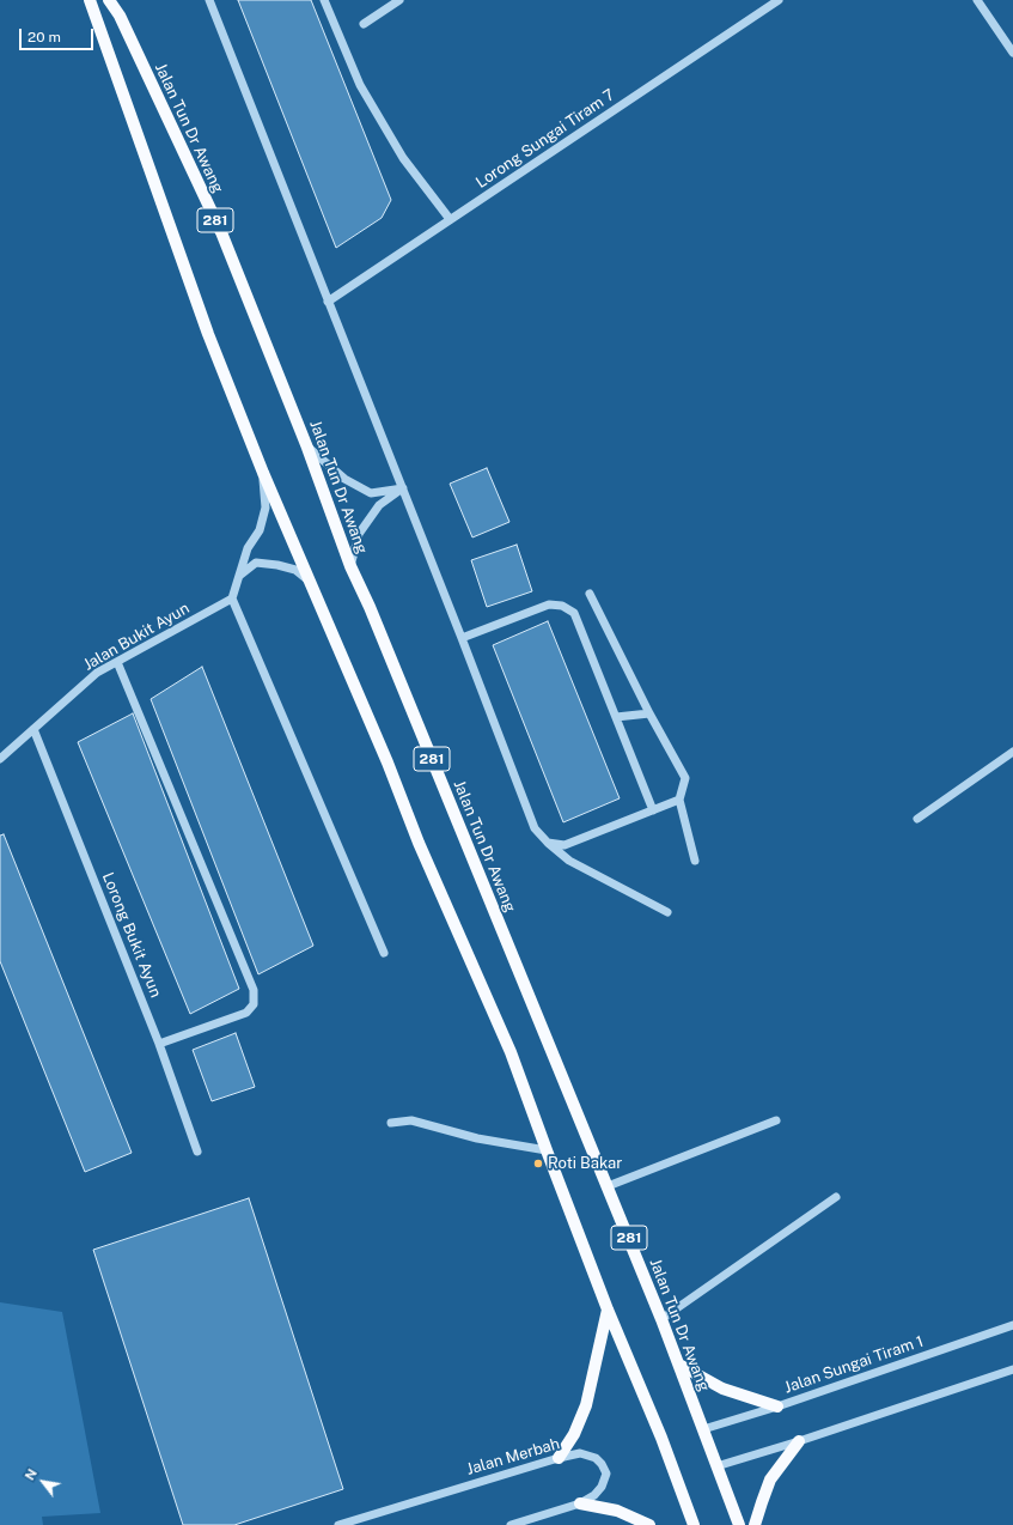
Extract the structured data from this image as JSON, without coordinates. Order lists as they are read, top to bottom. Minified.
{"streets":{"main road":["Jalan Tun Dr Awang","281"],"street":["Lorong Sungai Tiram 7","Jalan Bukit Ayun","Lorong Bukit Ayun","Jalan Sungai Tiram 1","Jalan Merbah"]},"crossings":[["Jalan Tun Dr Awang","Jalan Sungai Tiram 1"],["Jalan Bukit Ayun","Lorong Bukit Ayun"]],"places":["Roti Bakar"],"scale_bar":"20 m","north":"top left"}
